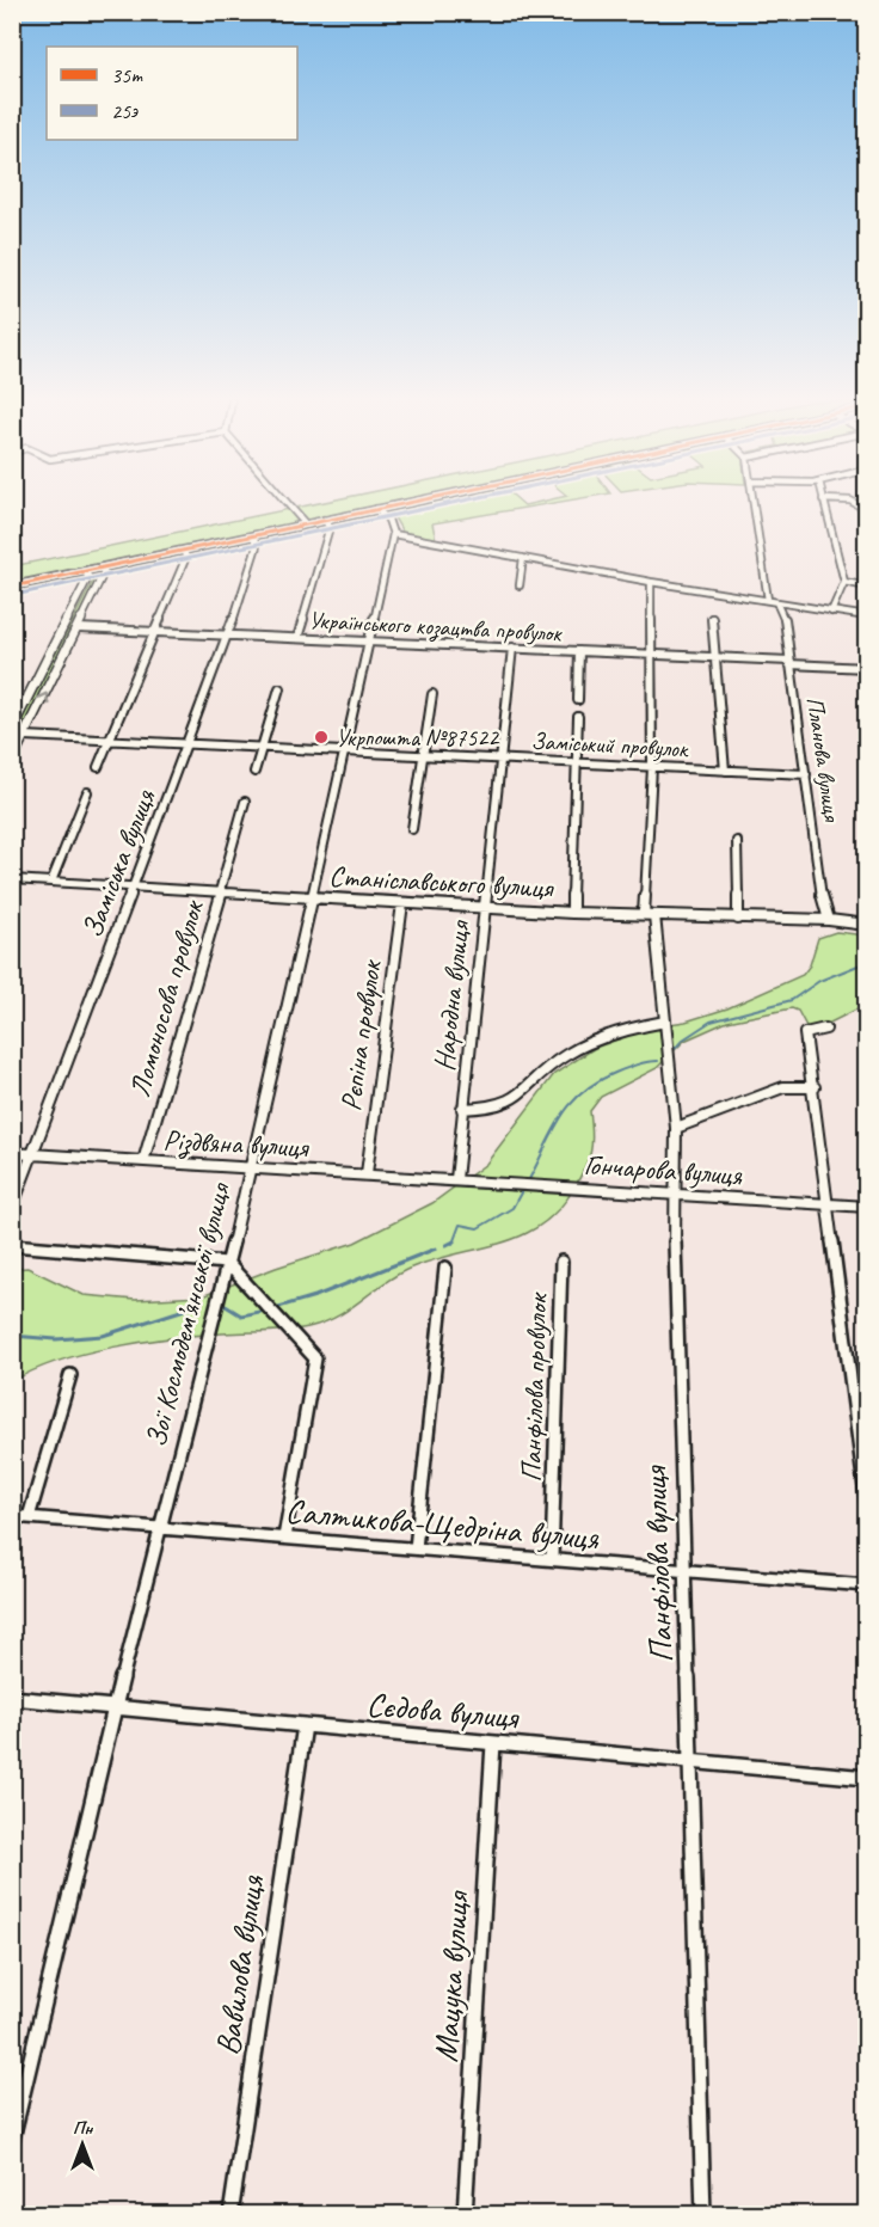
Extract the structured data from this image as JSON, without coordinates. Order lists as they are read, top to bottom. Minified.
{"streets":{"street":["Українського козацтва провулок","Заміський провулок","Планова вулиця","Заміська вулиця","Станіславського вулиця","Народна вулиця","Ломоносова провулок","Рєпіна провулок","Різдвяна вулиця","Гончарова вулиця","Зої Космодем’янської вулиця","Панфілова провулок","Салтикова-Щедріна вулиця","Панфілова вулиця","Сєдова вулиця","Вавилова вулиця","Мацука вулиця"]},"crossings":[["Українського козацтва провулок","Планова вулиця"],["Українського козацтва провулок","Заміська вулиця"],["Українського козацтва провулок","Народна вулиця"],["Українського козацтва провулок","Зої Космодем’янської вулиця"],["Українського козацтва провулок","Панфілова вулиця"],["Заміський провулок","Планова вулиця"],["Заміський провулок","Заміська вулиця"],["Заміський провулок","Народна вулиця"],["Заміський провулок","Зої Космодем’янської вулиця"],["Заміський провулок","Панфілова вулиця"],["Планова вулиця","Станіславського вулиця"],["Заміська вулиця","Станіславського вулиця"],["Заміська вулиця","Різдвяна вулиця"],["Станіславського вулиця","Народна вулиця"],["Станіславського вулиця","Ломоносова провулок"],["Станіславського вулиця","Рєпіна провулок"],["Станіславського вулиця","Зої Космодем’янської вулиця"],["Станіславського вулиця","Панфілова вулиця"],["Народна вулиця","Різдвяна вулиця"],["Народна вулиця","Гончарова вулиця"],["Ломоносова провулок","Різдвяна вулиця"],["Рєпіна провулок","Різдвяна вулиця"],["Різдвяна вулиця","Гончарова вулиця"],["Різдвяна вулиця","Зої Космодем’янської вулиця"],["Гончарова вулиця","Панфілова вулиця"],["Зої Космодем’янської вулиця","Салтикова-Щедріна вулиця"],["Зої Космодем’янської вулиця","Сєдова вулиця"],["Панфілова провулок","Салтикова-Щедріна вулиця"],["Салтикова-Щедріна вулиця","Панфілова вулиця"],["Панфілова вулиця","Сєдова вулиця"],["Сєдова вулиця","Вавилова вулиця"],["Сєдова вулиця","Мацука вулиця"]],"places":["Укрпошта №87522"],"lines":["transit line 35т","transit line 25э"],"legend":["35т","25э"],"north":"top"}
